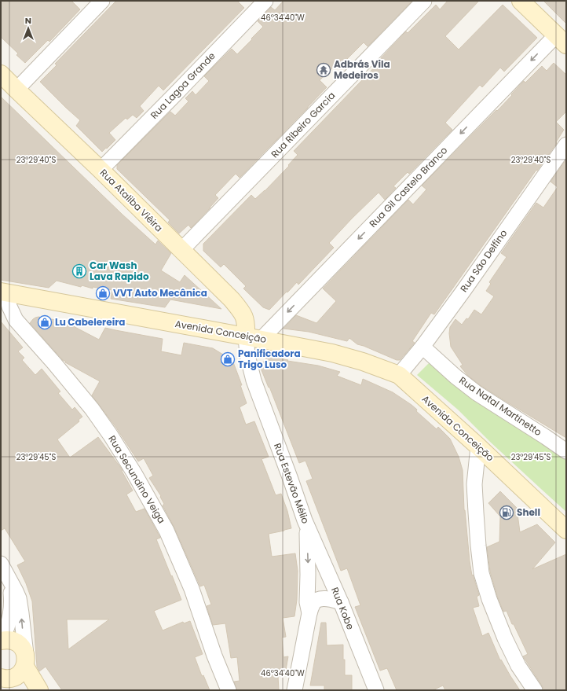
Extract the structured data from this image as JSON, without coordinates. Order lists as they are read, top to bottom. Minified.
{"streets":{"main road":["Rua Ataliba Viêira","Avenida Conceição"],"street":["Rua Lagoa Grande","Rua Ribeiro Garcia","Rua Gil Castelo Branco","Rua São Delfino","Rua Natal Martinetto","Rua Secundino Veiga","Rua Estevão Mélio","Rua Kobe"]},"crossings":[["Rua Lagoa Grande","Rua Ataliba Viêira"],["Rua Ribeiro Garcia","Rua Ataliba Viêira"],["Rua Gil Castelo Branco","Rua Ataliba Viêira"],["Rua Gil Castelo Branco","Avenida Conceição"],["Rua Gil Castelo Branco","Rua Estevão Mélio"],["Rua Ataliba Viêira","Avenida Conceição"],["Rua Ataliba Viêira","Rua Estevão Mélio"],["Rua São Delfino","Avenida Conceição"],["Rua São Delfino","Rua Natal Martinetto"],["Avenida Conceição","Rua Secundino Veiga"],["Avenida Conceição","Rua Estevão Mélio"],["Rua Estevão Mélio","Rua Kobe"]],"one_way":["Rua Gil Castelo Branco"],"places":{"temple":["Adbrás Vila Medeiros"],"building":["Car Wash Lava Rapido"],"shop":["VVT Auto Mecânica","Lu Cabelereira","Panificadora Trigo Luso"],"fuel station":["Shell"]},"north":"top","coordinates":["46°34'40\"W","23°29'40\"S","23°29'45\"S"]}
